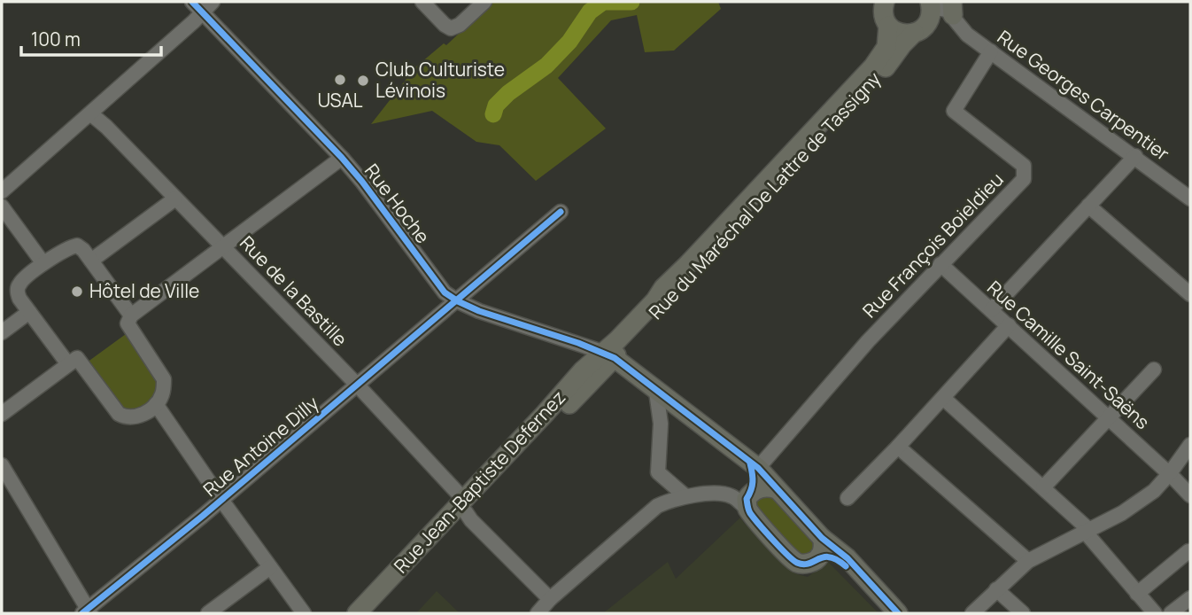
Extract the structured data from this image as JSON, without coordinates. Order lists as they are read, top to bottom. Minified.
{"streets":{"main road":["Rue du Maréchal De Lattre de Tassigny","Rue Jean-Baptiste Defernez"],"street":["Rue Georges Carpentier","Rue Hoche","Rue François Boieldieu","Rue de la Bastille","Rue Camille Saint-Saëns","Rue Antoine Dilly"]},"crossings":[["Rue Georges Carpentier","Rue du Maréchal De Lattre de Tassigny"],["Rue Georges Carpentier","Rue François Boieldieu"],["Rue du Maréchal De Lattre de Tassigny","Rue Hoche"],["Rue du Maréchal De Lattre de Tassigny","Rue Jean-Baptiste Defernez"],["Rue Hoche","Rue Antoine Dilly"],["Rue Hoche","Rue Jean-Baptiste Defernez"],["Rue François Boieldieu","Rue Camille Saint-Saëns"],["Rue de la Bastille","Rue Antoine Dilly"],["Rue de la Bastille","Rue Jean-Baptiste Defernez"]],"places":["USAL","Club Culturiste Lévinois","Hôtel de Ville"],"scale_bar":"100 m"}
